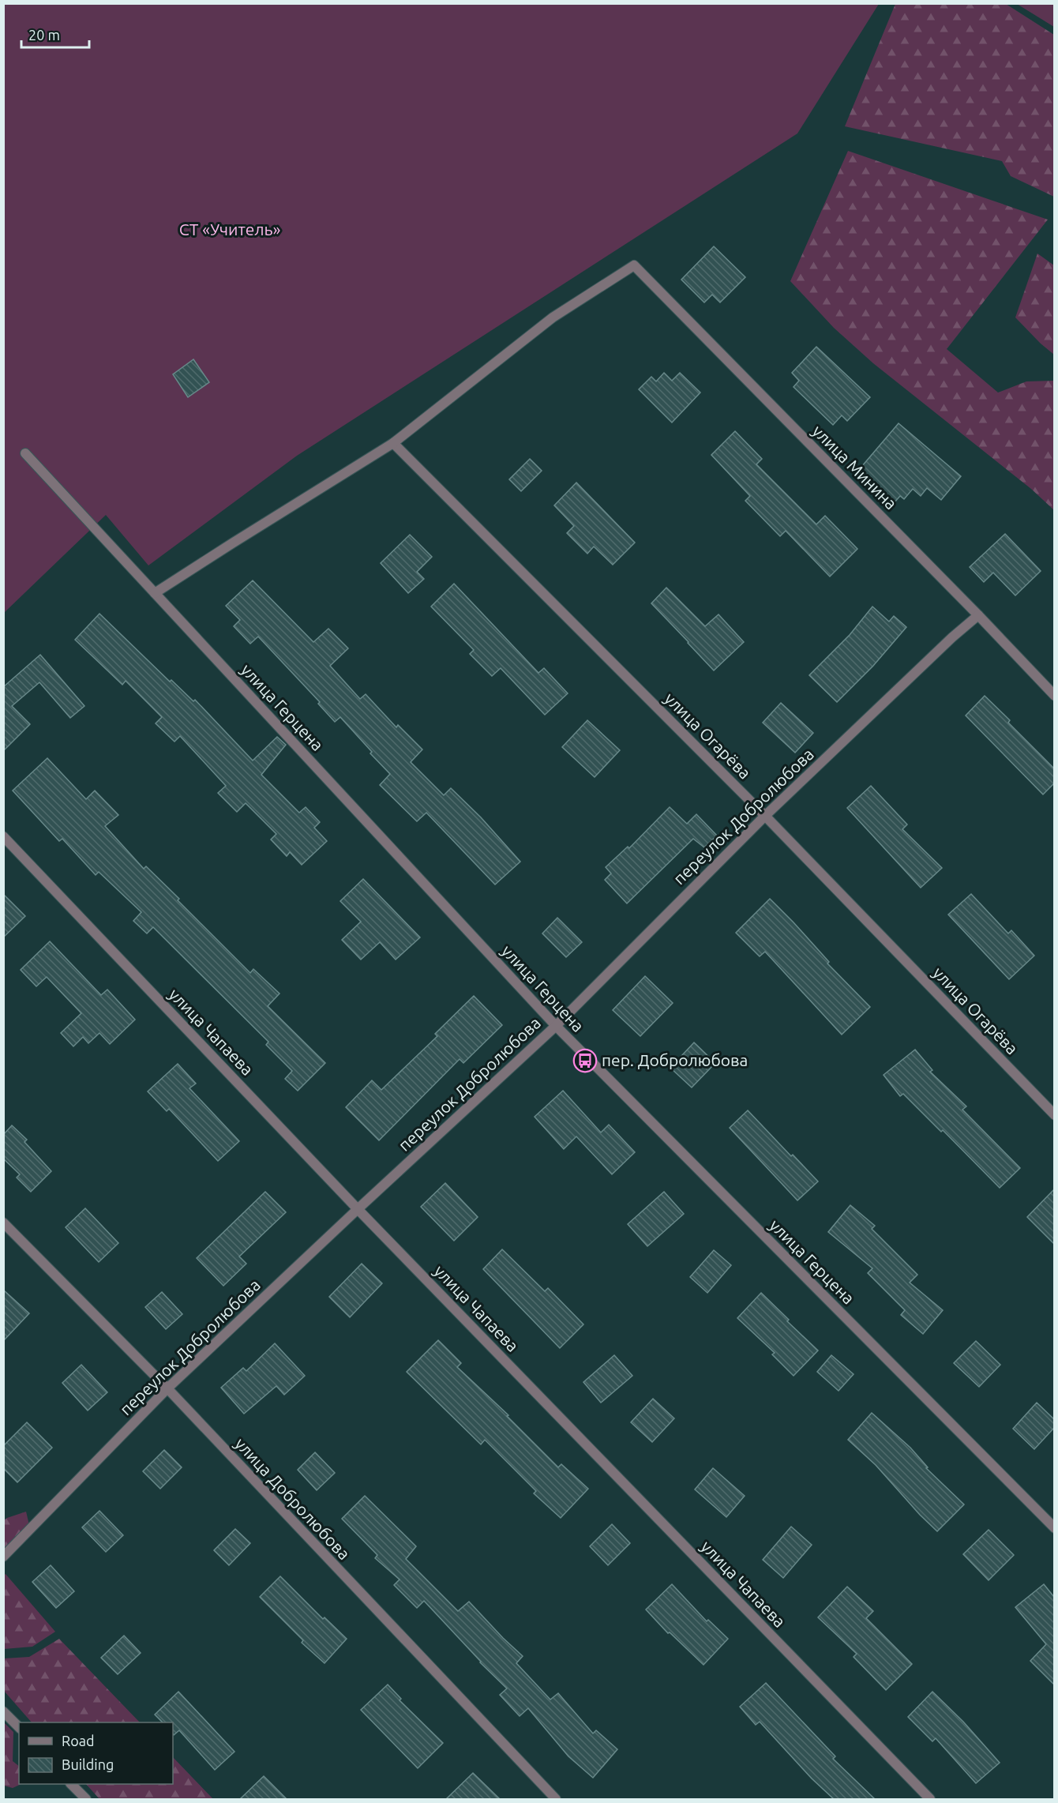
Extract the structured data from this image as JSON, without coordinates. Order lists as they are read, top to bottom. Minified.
{"streets":{"street":["улица Минина","улица Герцена","улица Огарёва","переулок Добролюбова","улица Чапаева","улица Добролюбова"]},"crossings":[["улица Минина","улица Огарёва"],["улица Минина","переулок Добролюбова"],["улица Герцена","переулок Добролюбова"],["улица Огарёва","переулок Добролюбова"],["переулок Добролюбова","улица Чапаева"],["переулок Добролюбова","улица Добролюбова"]],"parks":["СТ «Учитель»"],"places":{"bus stop":["пер. Добролюбова"]},"legend":["Road","Building"],"scale_bar":"20 m"}
